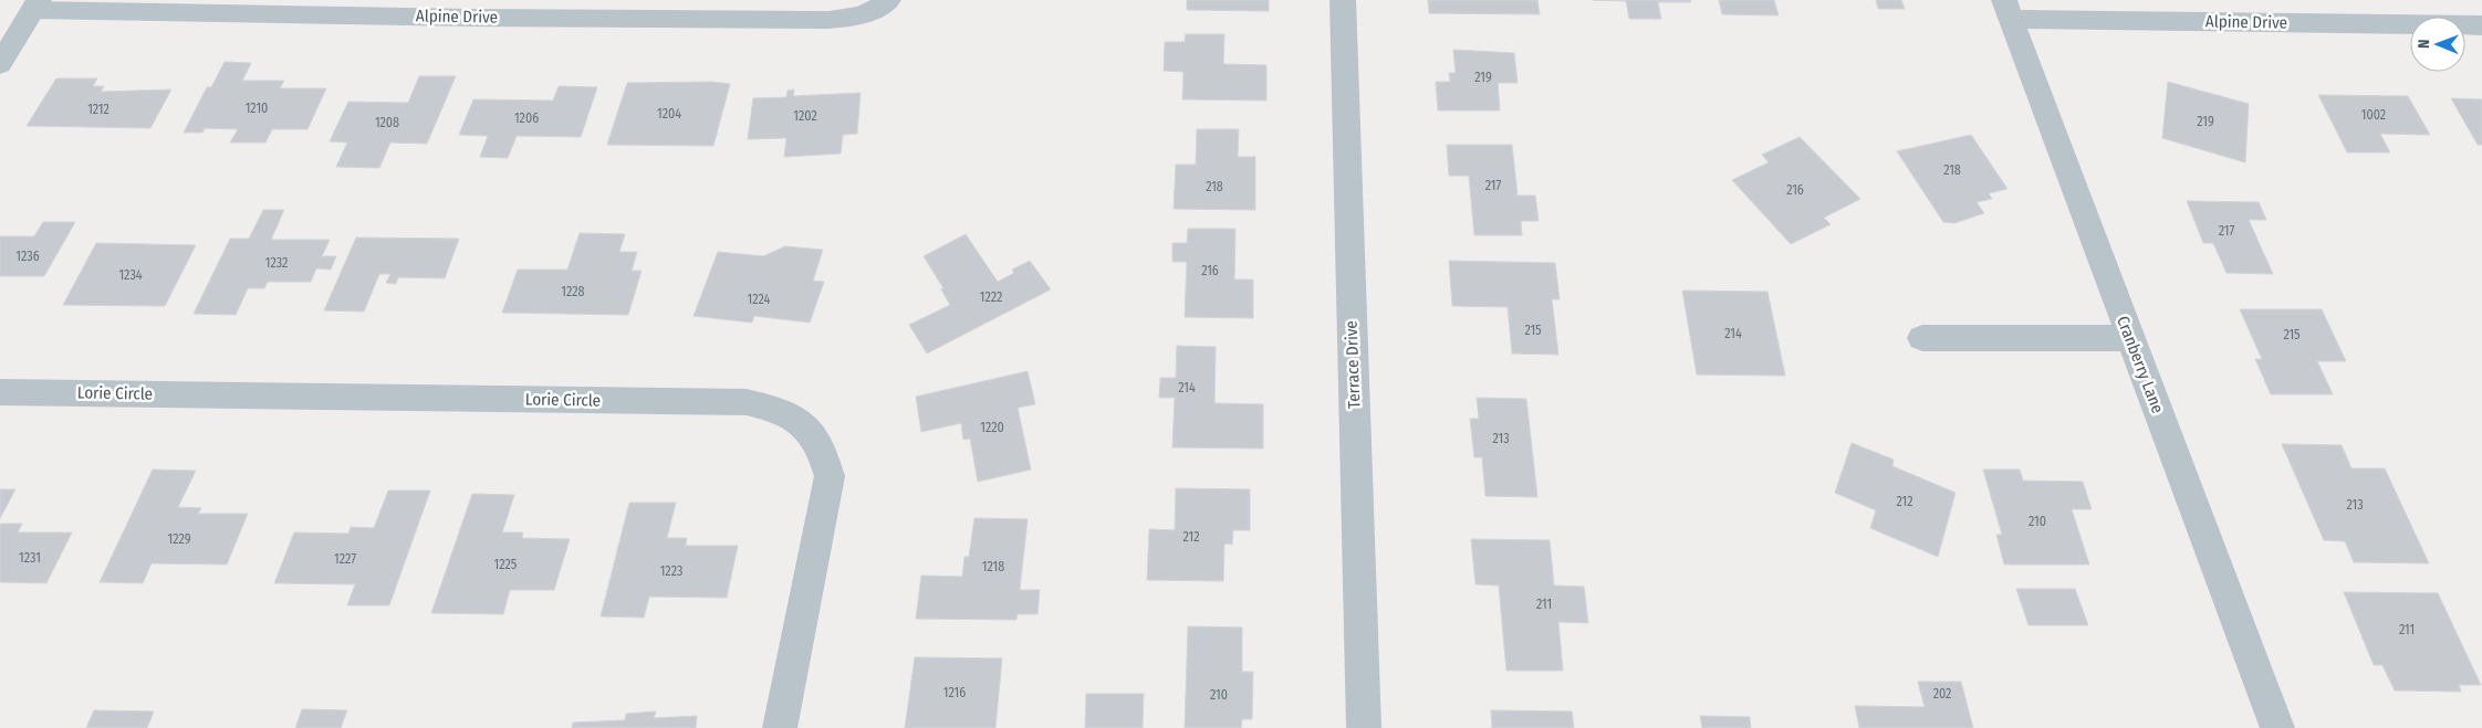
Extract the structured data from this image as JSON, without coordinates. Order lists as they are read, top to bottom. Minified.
{"streets":{"street":["Alpine Drive","Terrace Drive","Cranberry Lane","Lorie Circle"]},"crossings":[["Alpine Drive","Cranberry Lane"]],"house_numbers":["219","1210","1212","1204","1002","1202","1206","219","1208","218","217","218","216","217","1236","1232","216","1234","1228","1222","1224","215","214","215","214","1220","213","212","213","210","212","1229","1231","1227","1225","1218","1223","211","211","1216","202","210"],"north":"left"}
